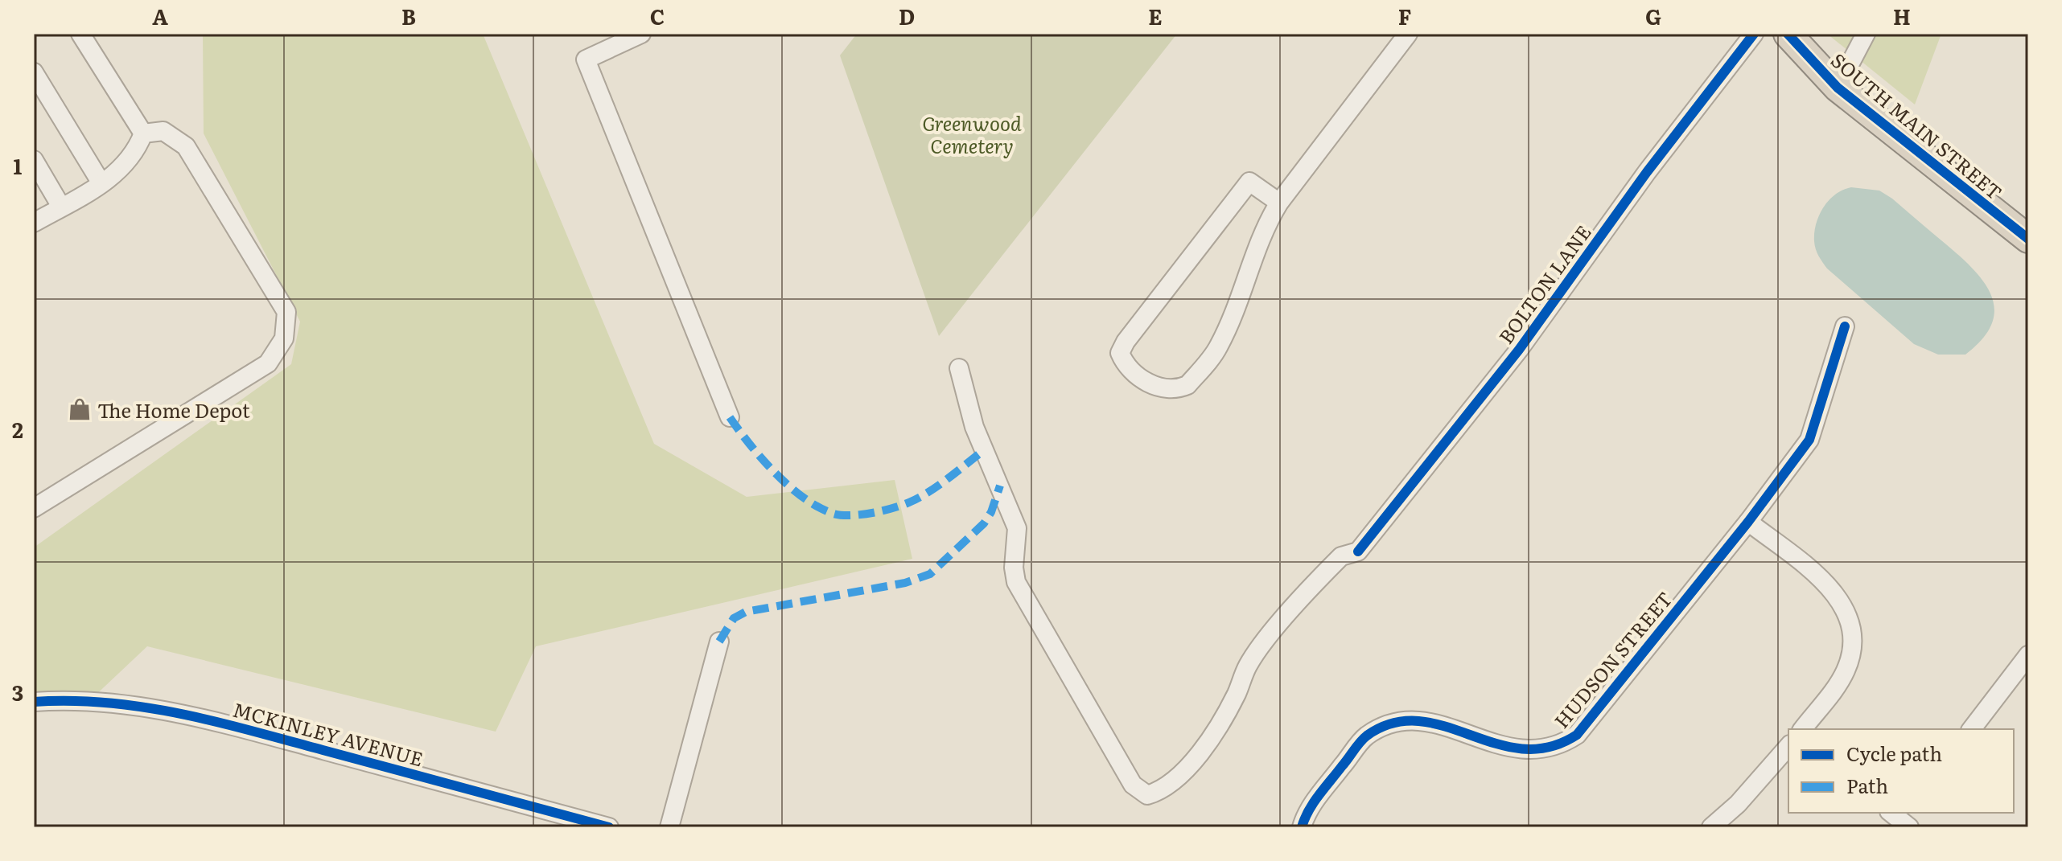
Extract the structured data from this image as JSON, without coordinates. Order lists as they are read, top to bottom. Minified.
{"streets":{"highway":["SOUTH MAIN STREET"],"street":["BOLTON LANE","HUDSON STREET","MCKINLEY AVENUE"]},"parks":["Greenwood Cemetery"],"places":{"shop":["The Home Depot"]},"legend":["Cycle path","Path"],"grid":{"columns":["A","B","C","D","E","F","G","H"],"rows":["1","2","3"]}}
